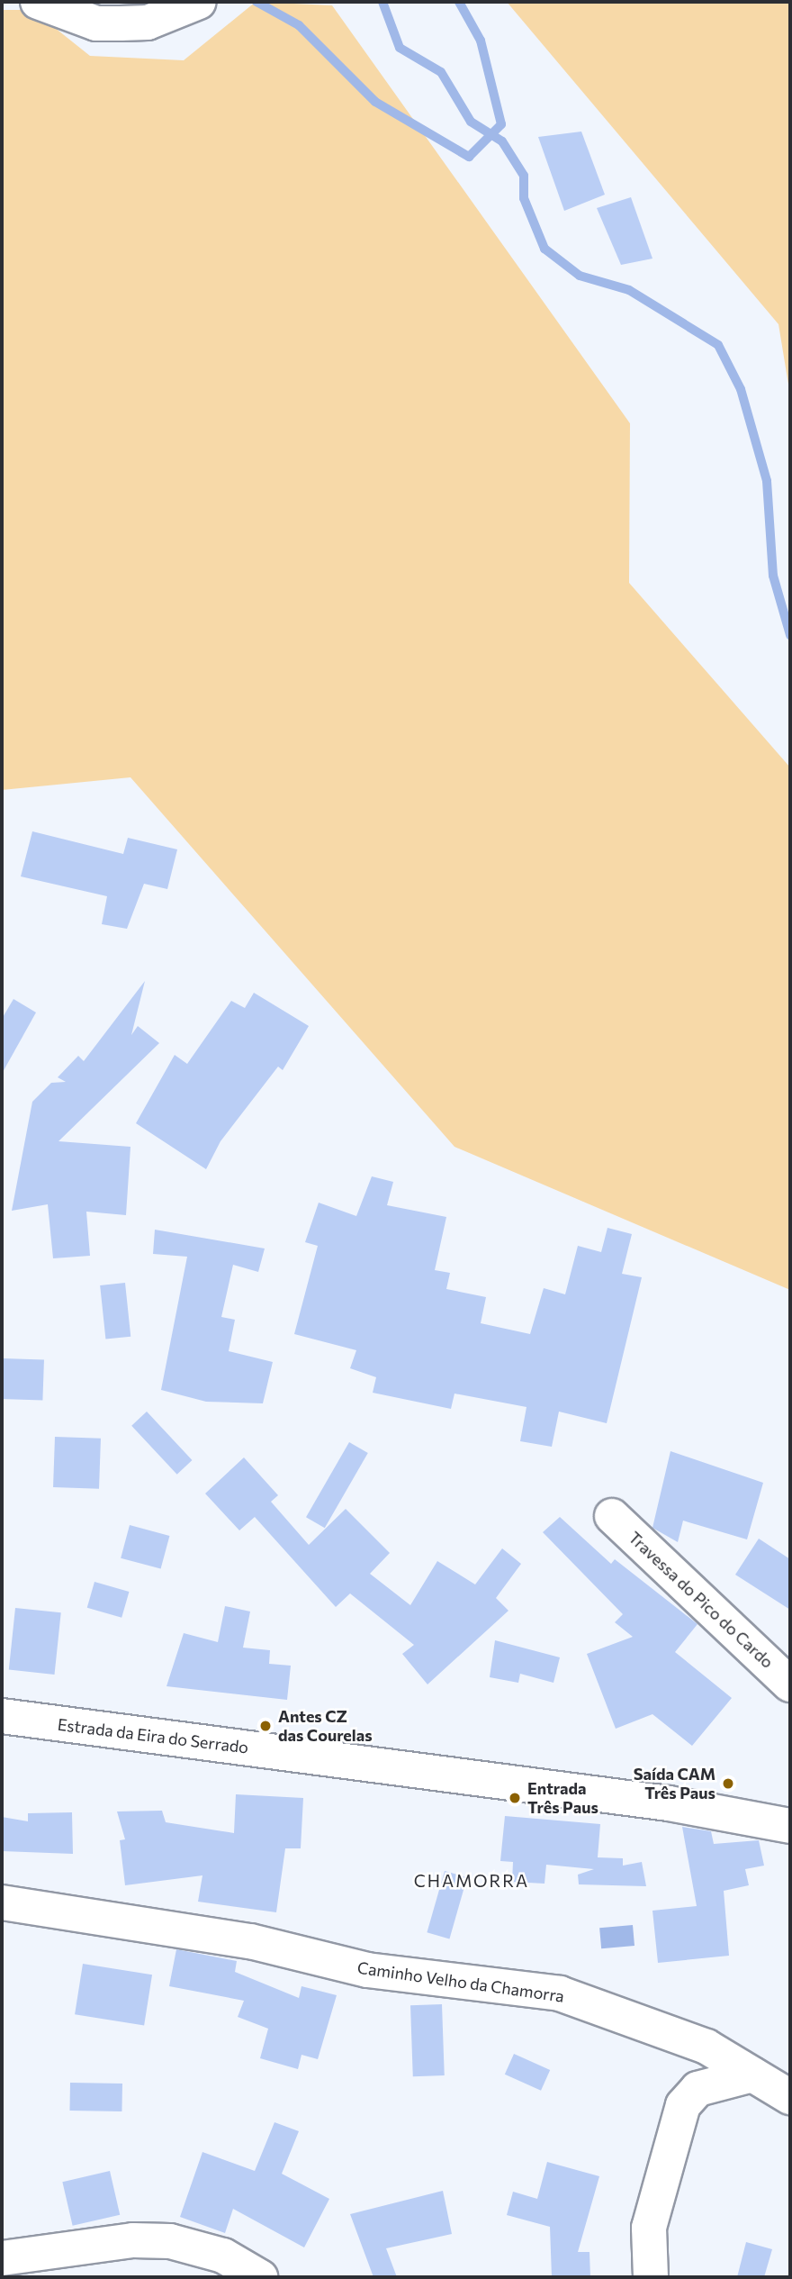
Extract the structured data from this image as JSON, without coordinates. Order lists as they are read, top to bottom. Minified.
{"streets":{"street":["Travessa do Pico do Cardo","Estrada da Eira do Serrado","Caminho Velho da Chamorra"]},"districts":["CHAMORRA"],"places":["Antes CZ das Courelas","Saída CAM Três Paus","Entrada Três Paus"]}
